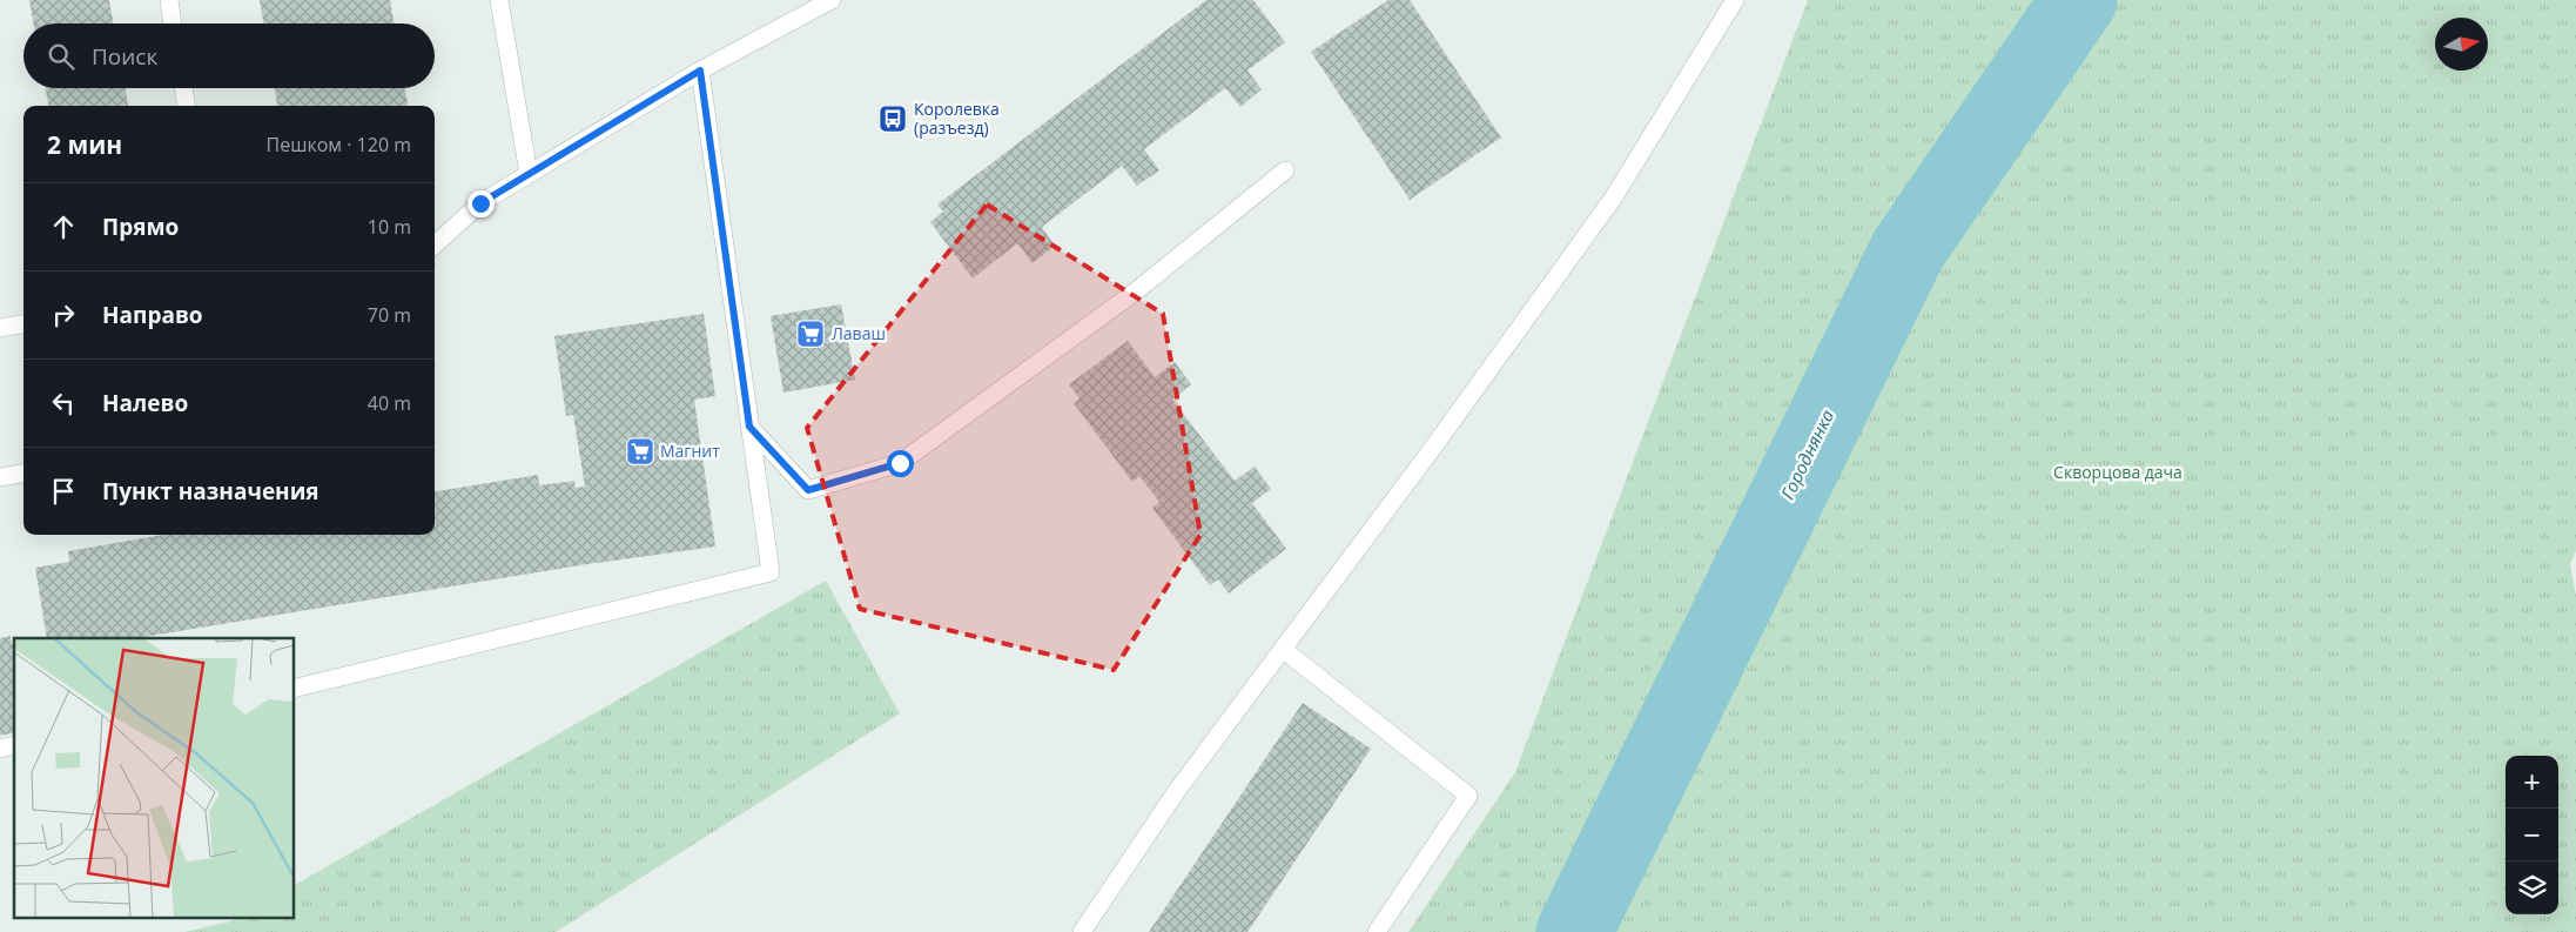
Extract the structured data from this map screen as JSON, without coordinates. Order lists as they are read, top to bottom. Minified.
{"water":["Городнянка"],"parks":["Скворцова дача"],"places":{"bus stop":["Королевка (разъезд)"],"supermarket":["Лаваш","Магнит"]},"north":"right","page":{"search":"Поиск","heading":["2 мин","Пешком · 120 m"],"list":[["Прямо","10 m"],["Направо","70 m"],["Налево","40 m"],"Пункт назначения"],"map_buttons":["+","−"]}}
